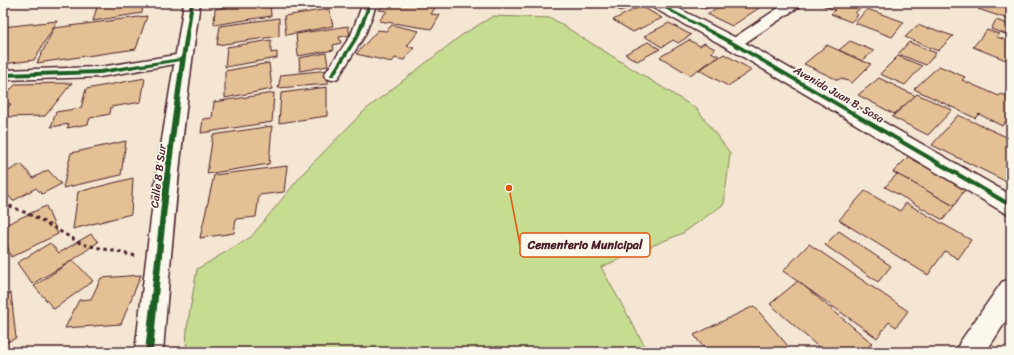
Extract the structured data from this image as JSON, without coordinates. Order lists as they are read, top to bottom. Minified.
{"streets":{"street":["Avenida Juan B. Sosa","Calle 8 B Sur"]},"places":["Cementerio Municipal"]}
